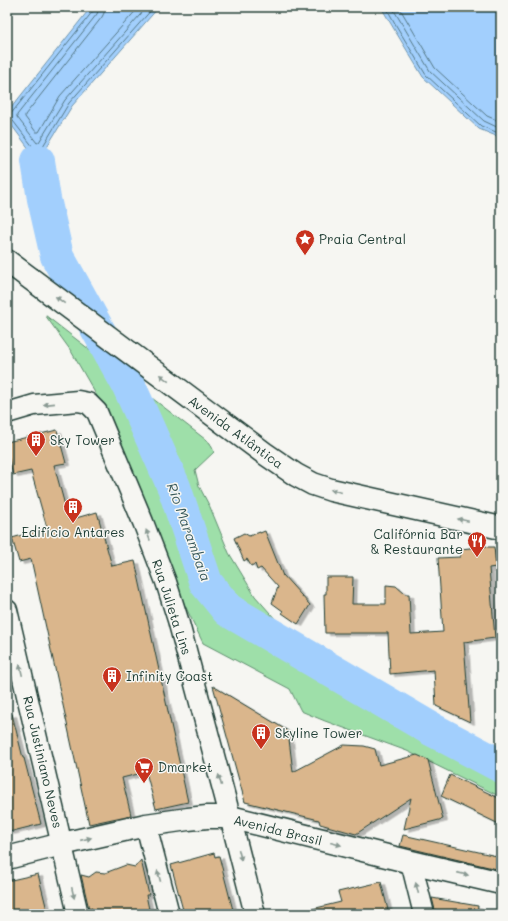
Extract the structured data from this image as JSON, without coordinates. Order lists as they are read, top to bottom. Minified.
{"streets":{"main road":["Avenida Atlântica","Avenida Brasil"],"street":["Rua Julieta Lins","Rua Justiniano Neves"]},"crossings":[["Rua Julieta Lins","Avenida Brasil"],["Rua Justiniano Neves","Avenida Brasil"]],"one_way":["Avenida Atlântica","Avenida Brasil"],"water":["Rio Marambaia"],"places":{"place":["Praia Central"],"building":["Sky Tower","Edifício Antares","Infinity Coast","Skyline Tower"],"restaurant":["Califórnia Bar & Restaurante"],"supermarket":["Dmarket"]}}
